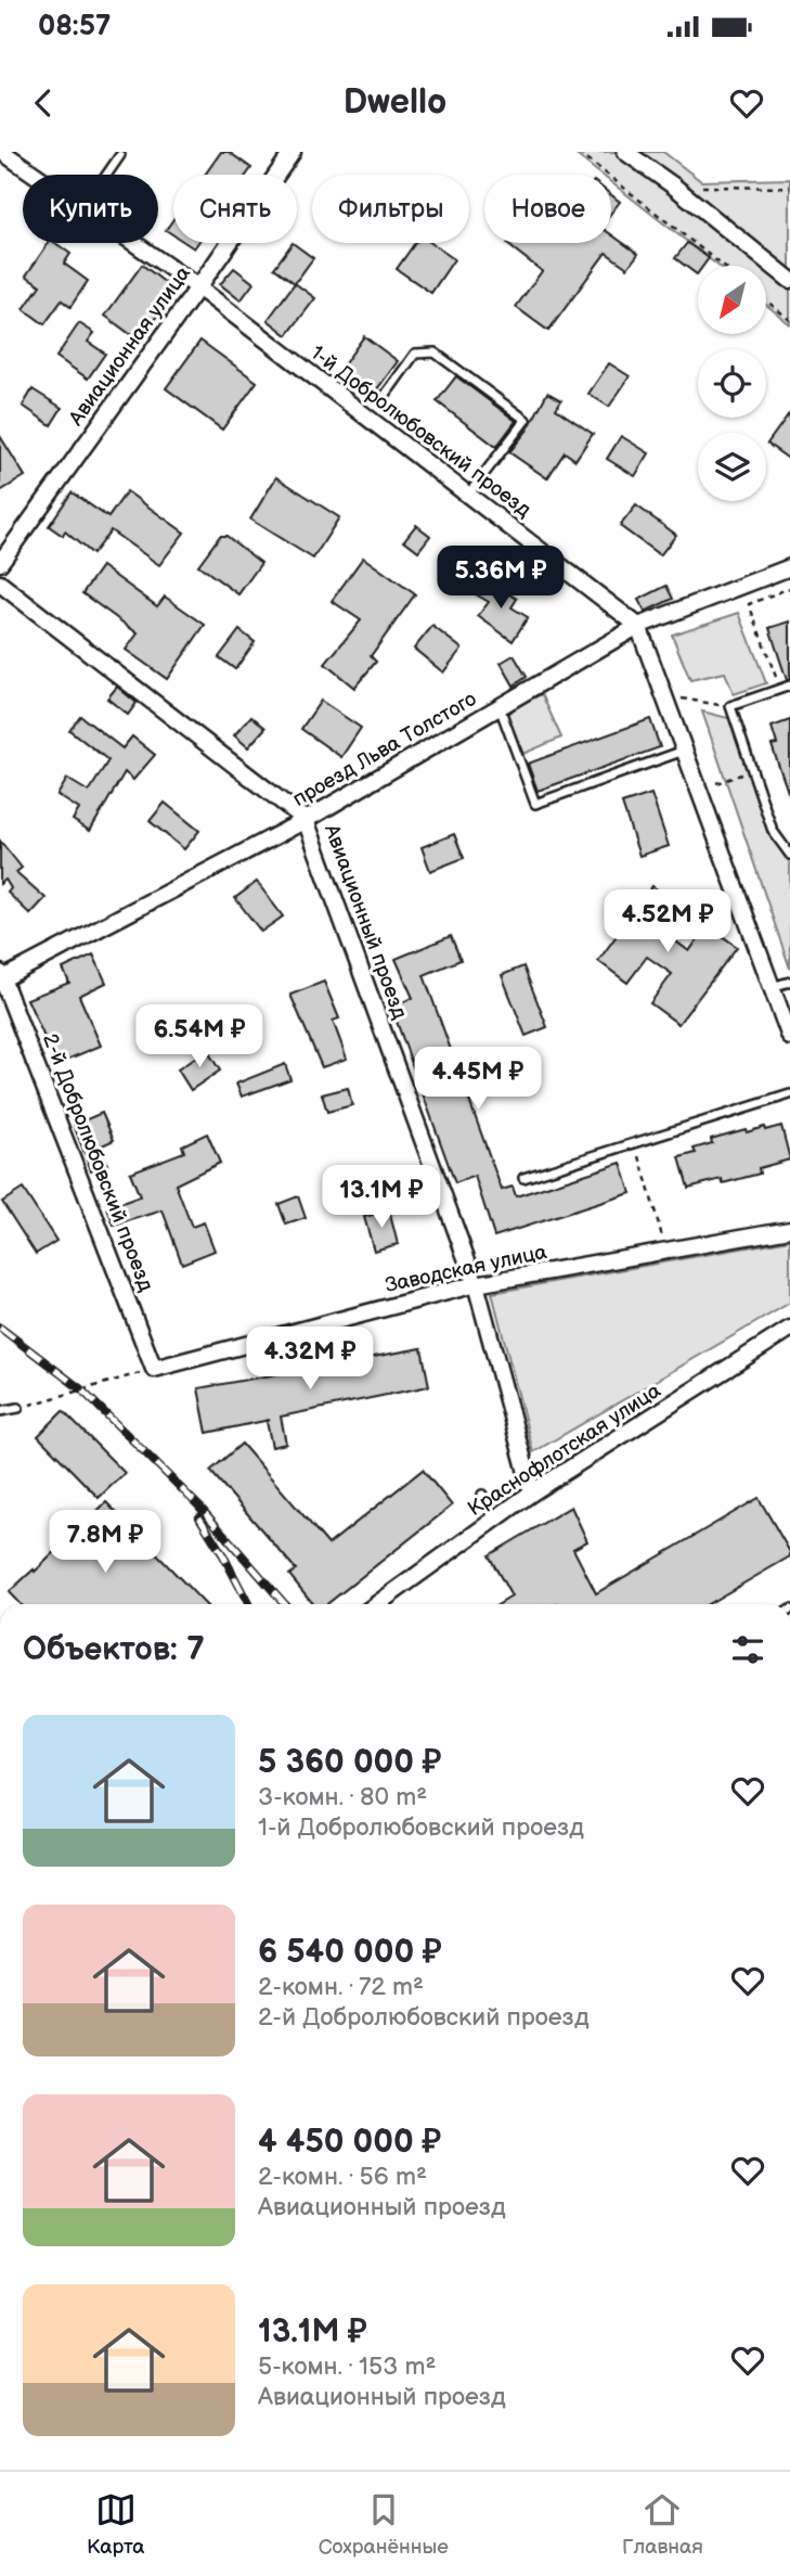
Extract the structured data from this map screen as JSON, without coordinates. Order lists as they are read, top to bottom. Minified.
{"streets":{"street":["Авиационная улица","1-й Добролюбовский проезд","проезд Льва Толстого","Авиационный проезд","2-й Добролюбовский проезд","Заводская улица","Краснофлотская улица"]},"crossings":[["Авиационная улица","1-й Добролюбовский проезд"],["1-й Добролюбовский проезд","проезд Льва Толстого"],["проезд Льва Толстого","Авиационный проезд"],["проезд Льва Толстого","2-й Добролюбовский проезд"],["Авиационный проезд","Заводская улица"],["Авиационный проезд","Краснофлотская улица"],["2-й Добролюбовский проезд","Заводская улица"]],"north":"bottom left","page":{"status":"08:57","header":"Dwello","chip":["Купить","Снять","Фильтры","Новое"],"price":["5.36M ₽","4.52M ₽","6.54M ₽","4.45M ₽","13.1M ₽","4.32M ₽","7.8M ₽"],"heading":"Объектов: 7","list":[{"name":"5 360 000 ₽","note":"3-комн. · 80 m² · 1-й Добролюбовский проезд"},{"name":"6 540 000 ₽","note":"2-комн. · 72 m² · 2-й Добролюбовский проезд"},{"name":"4 450 000 ₽","note":"2-комн. · 56 m² · Авиационный проезд"},{"name":"13.1M ₽","note":"5-комн. · 153 m² · Авиационный проезд"}],"tabs":["Карта","Сохранённые","Главная"]}}
